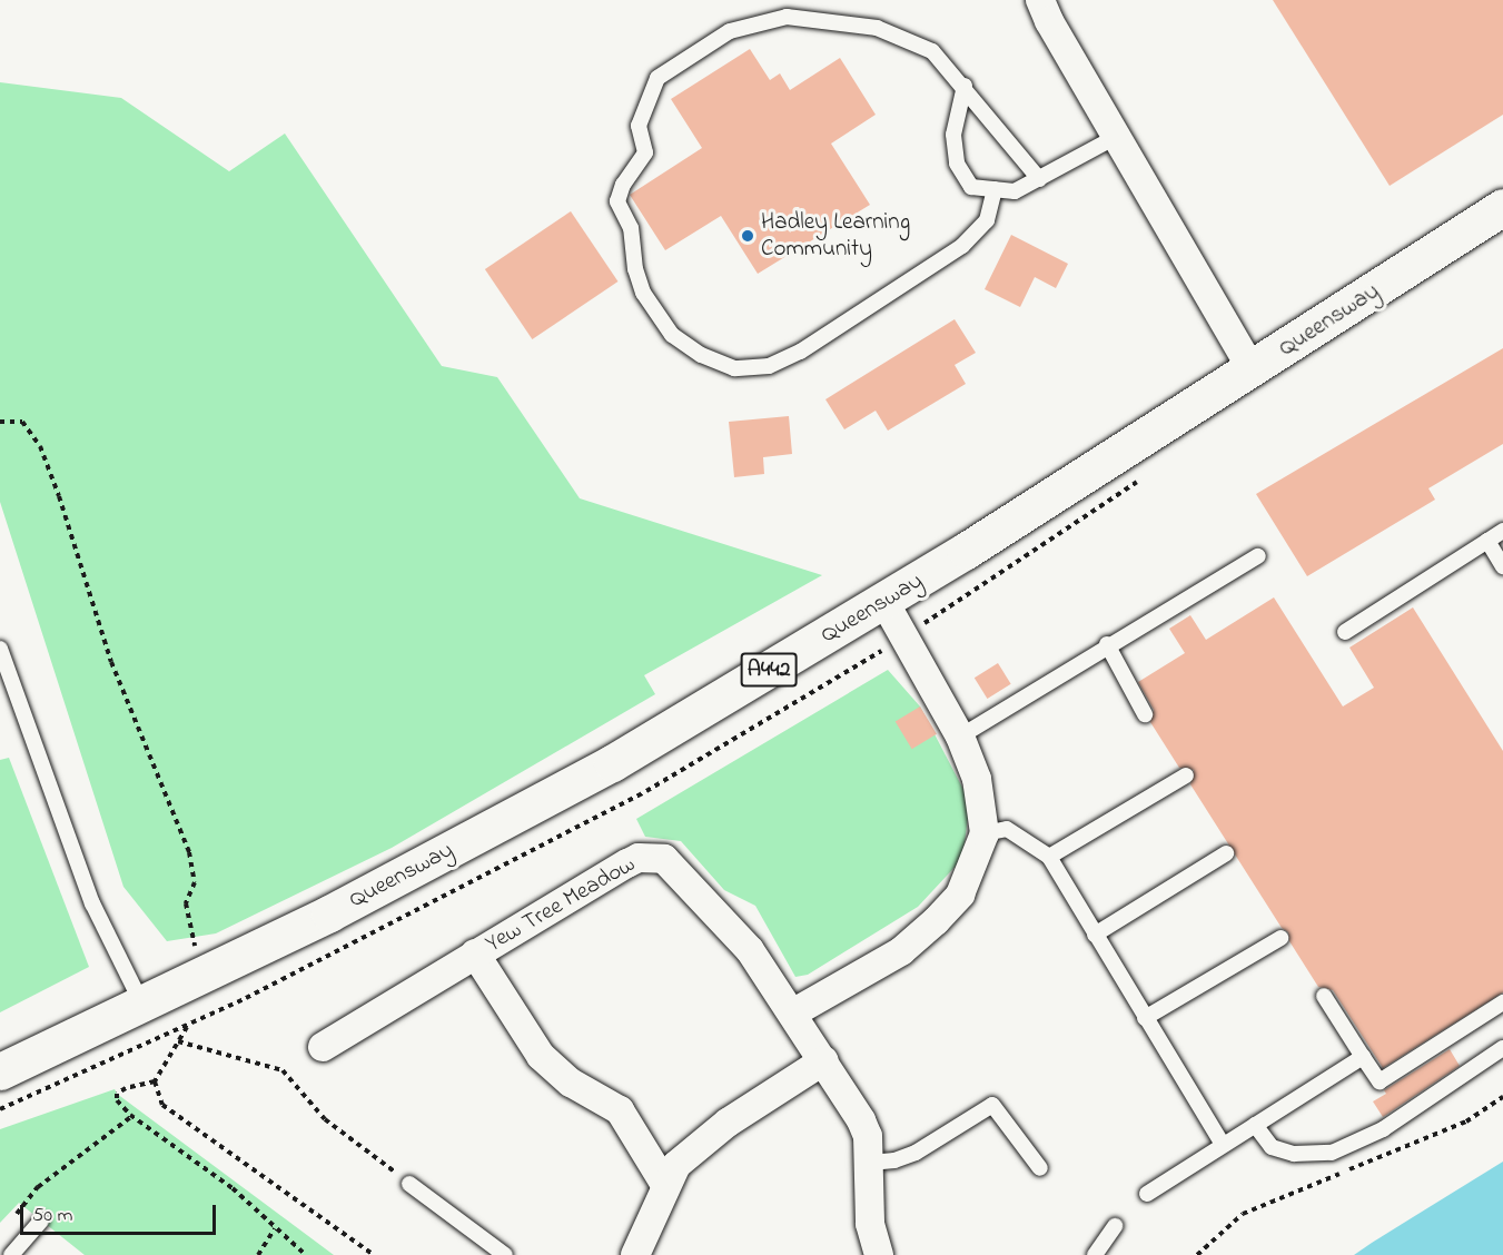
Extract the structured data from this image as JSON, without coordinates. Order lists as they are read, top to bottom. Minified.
{"streets":{"main road":["Queensway","A442"],"street":["Yew Tree Meadow"]},"places":["Hadley Learning Community"],"scale_bar":"50 m"}
